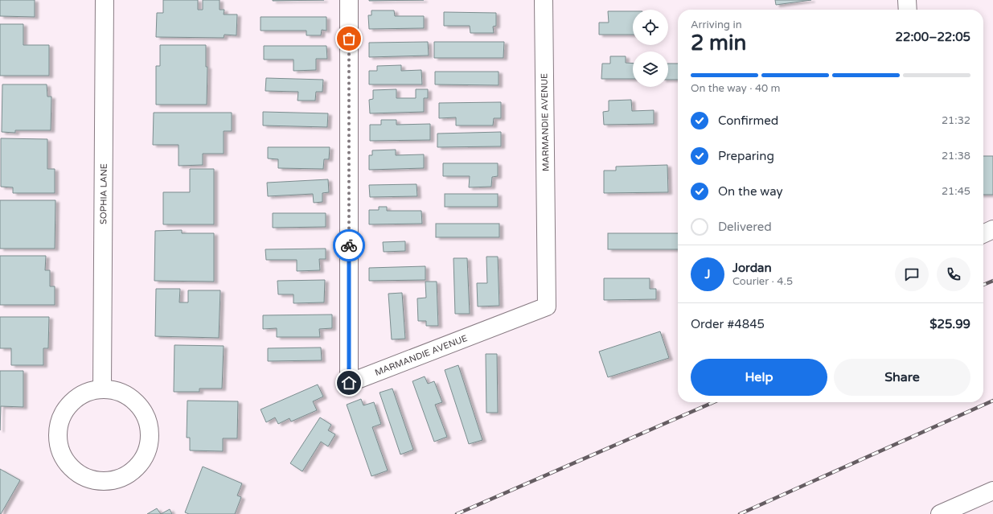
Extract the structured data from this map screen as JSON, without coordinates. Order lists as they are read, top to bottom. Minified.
{"streets":{"street":["MARMANDIE AVENUE","SOPHIA LANE"]},"page":{"heading":["2 min","Arriving in","22:00–22:05"],"panel":["Jordan","Courier · 4.5","Order #4845","$25.99"],"bar":"On the way · 40 m","list":[["Confirmed","21:32"],["Preparing","21:38"],["On the way","21:45"],"Delivered"],"round":"J","buttons":["Help","Share"]}}
